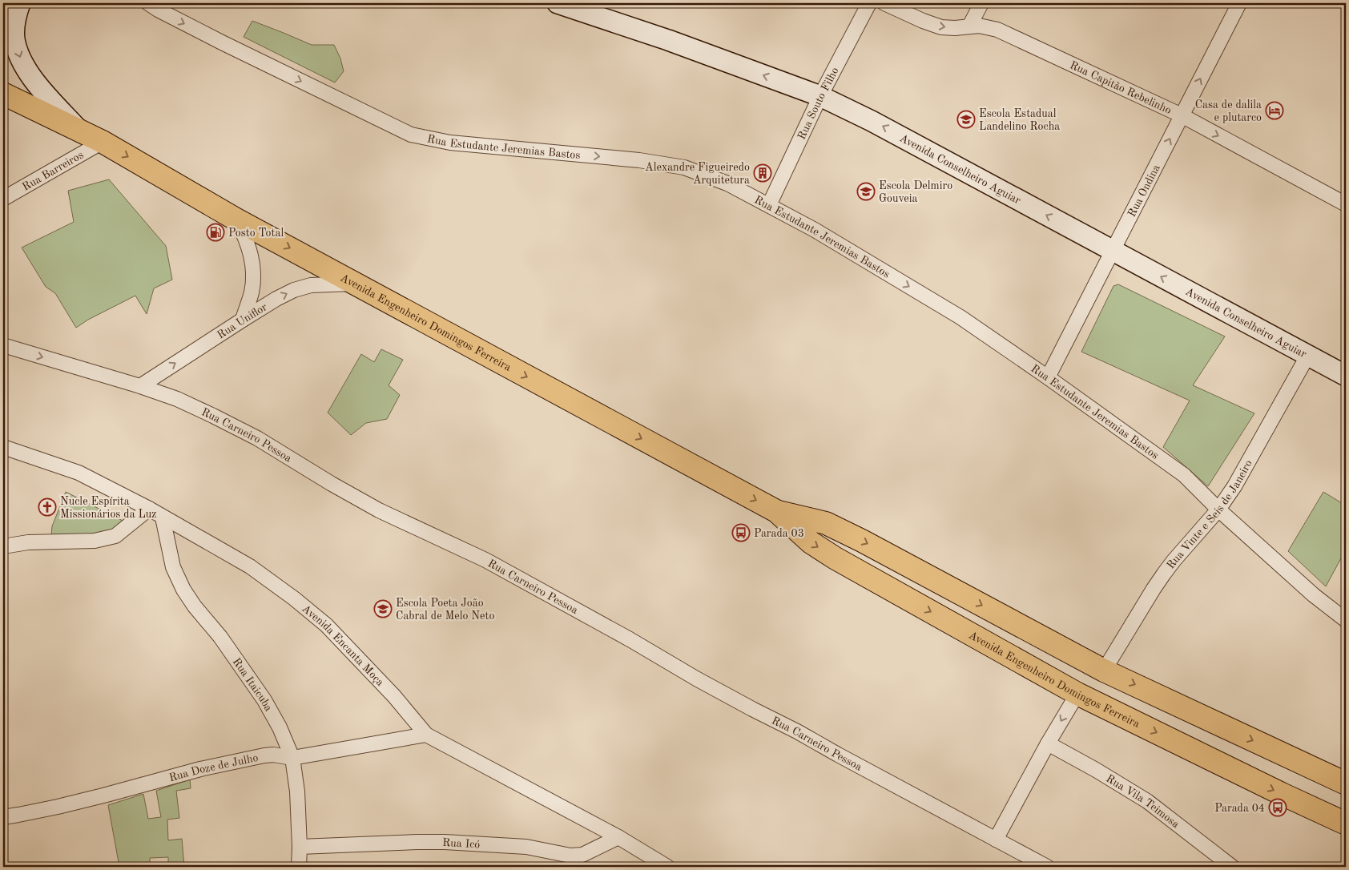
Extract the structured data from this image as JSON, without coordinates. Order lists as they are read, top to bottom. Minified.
{"streets":{"main road":["Avenida Conselheiro Aguiar","Avenida Engenheiro Domingos Ferreira"],"street":["Rua Capitão Rebelinho","Rua Souto Filho","Rua Estudante Jeremias Bastos","Rua Barreiros","Rua Ondina","Rua Uniflor","Rua Carneiro Pessoa","Rua Vinte e Seis de Janeiro","Avenida Encanta Moça","Rua Itaicuba","Rua Doze de Julho","Rua Vila Teimosa","Rua Icó"]},"crossings":[["Rua Capitão Rebelinho","Rua Ondina"],["Rua Souto Filho","Rua Estudante Jeremias Bastos"],["Rua Souto Filho","Avenida Conselheiro Aguiar"],["Rua Estudante Jeremias Bastos","Rua Ondina"],["Rua Estudante Jeremias Bastos","Rua Vinte e Seis de Janeiro"],["Avenida Conselheiro Aguiar","Rua Ondina"],["Avenida Conselheiro Aguiar","Rua Vinte e Seis de Janeiro"],["Rua Barreiros","Avenida Engenheiro Domingos Ferreira"],["Rua Uniflor","Avenida Engenheiro Domingos Ferreira"],["Rua Uniflor","Rua Carneiro Pessoa"],["Avenida Engenheiro Domingos Ferreira","Rua Vinte e Seis de Janeiro"],["Avenida Encanta Moça","Rua Itaicuba"],["Avenida Encanta Moça","Rua Doze de Julho"],["Avenida Encanta Moça","Rua Icó"],["Rua Itaicuba","Rua Doze de Julho"],["Rua Itaicuba","Rua Icó"]],"one_way":["Rua Capitão Rebelinho","Rua Estudante Jeremias Bastos","Avenida Conselheiro Aguiar","Rua Ondina","Rua Uniflor","Avenida Engenheiro Domingos Ferreira"],"places":{"hotel":["Casa de dalila e plutarco"],"school or university":["Escola Estadual Landelino Rocha","Escola Delmiro Gouveia","Escola Poeta João Cabral de Melo Neto"],"building":["Alexandre Figueiredo Arquitetura"],"fuel station":["Posto Total"],"church":["Nucle Espírita Missionários da Luz"],"bus stop":["Parada 03","Parada 04"]}}
